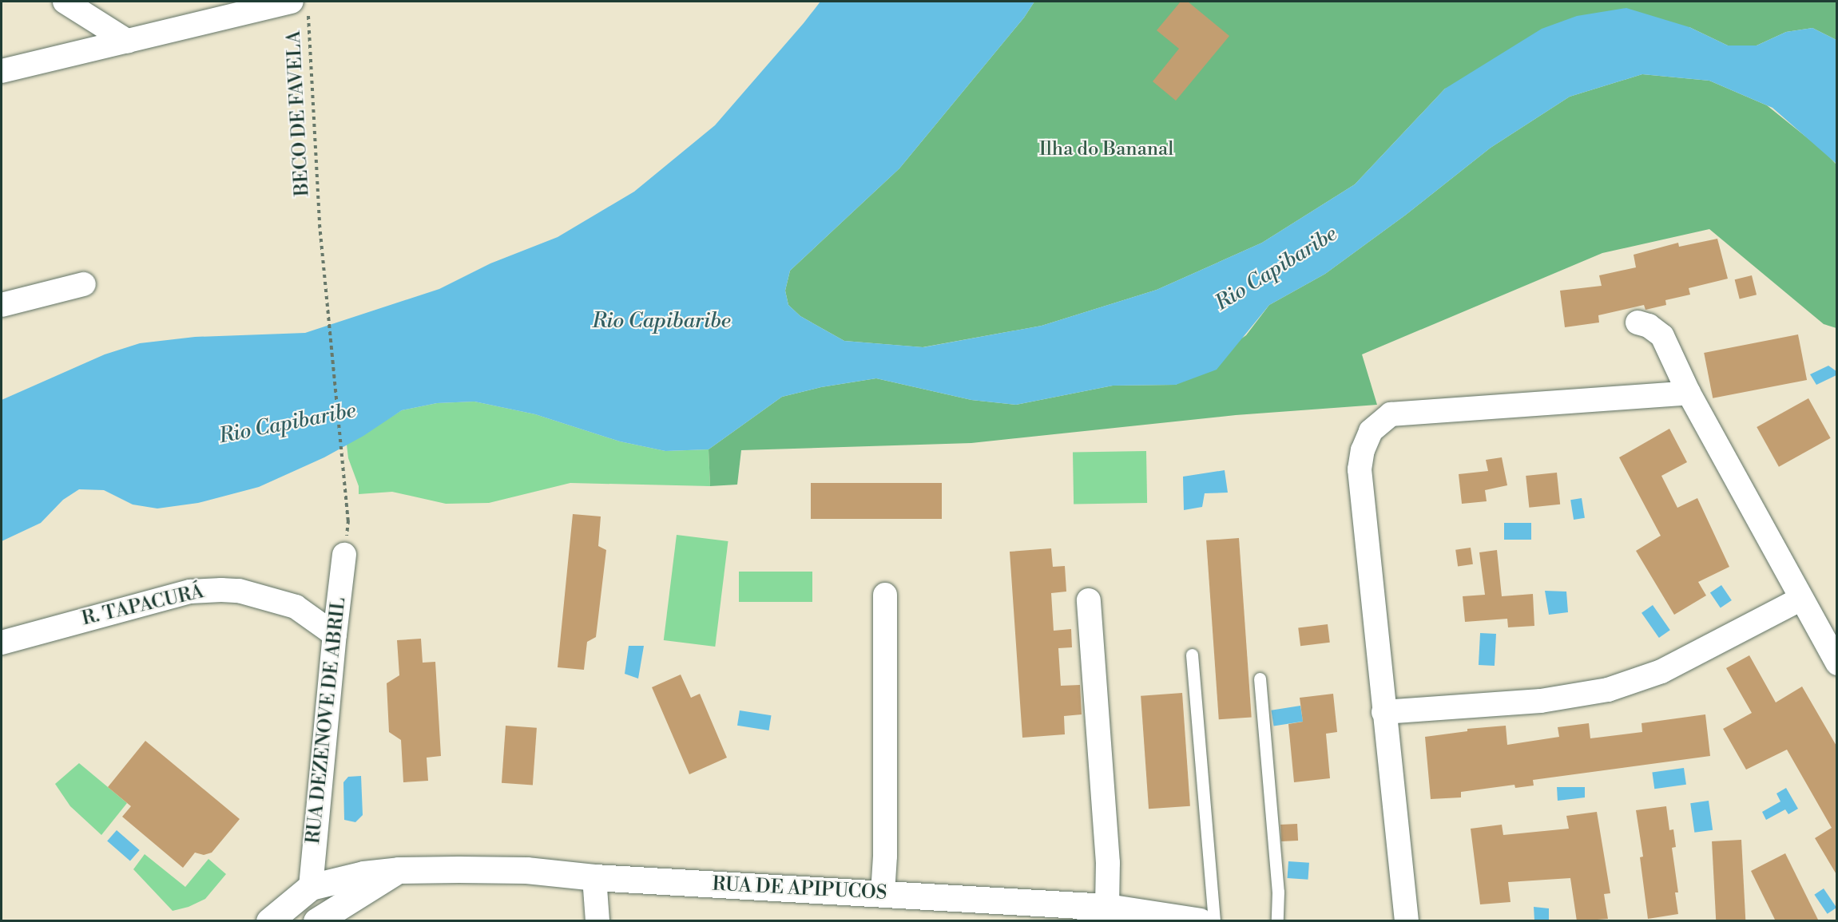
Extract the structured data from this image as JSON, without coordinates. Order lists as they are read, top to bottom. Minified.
{"streets":{"main road":["RUA DE APIPUCOS"],"street":["R. TAPACURÁ","RUA DEZENOVE DE ABRIL"],"path":["BECO DE FAVELA"]},"crossings":[["R. TAPACURÁ","RUA DEZENOVE DE ABRIL"],["RUA DEZENOVE DE ABRIL","RUA DE APIPUCOS"]],"water":["Rio Capibaribe"],"parks":["Ilha do Bananal"]}
